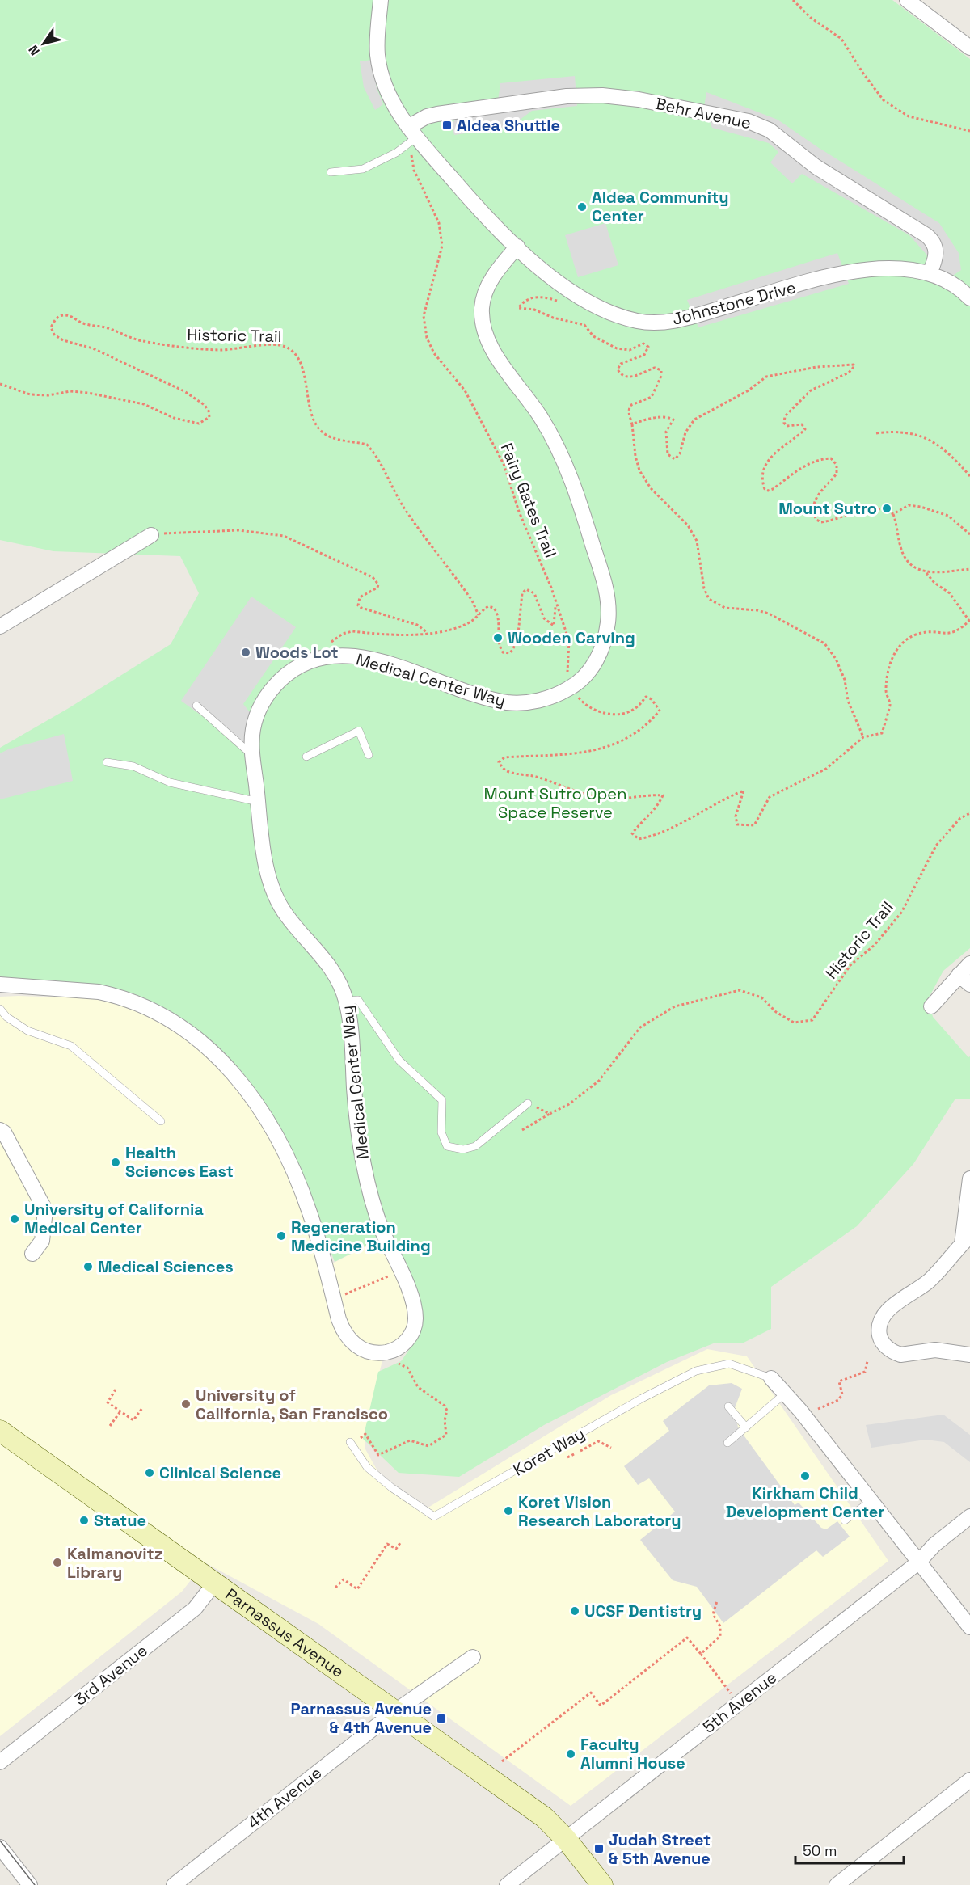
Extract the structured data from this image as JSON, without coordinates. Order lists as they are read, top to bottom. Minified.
{"streets":{"street":["Behr Avenue","Johnstone Drive","Medical Center Way","Parnassus Avenue","3rd Avenue","5th Avenue","4th Avenue"],"lane":["Koret Way"],"path":["Historic Trail","Fairy Gates Trail"]},"crossings":[["Behr Avenue","Johnstone Drive"],["Behr Avenue","Fairy Gates Trail"],["Johnstone Drive","Fairy Gates Trail"],["Johnstone Drive","Medical Center Way"],["Fairy Gates Trail","Medical Center Way"],["Parnassus Avenue","3rd Avenue"],["Parnassus Avenue","5th Avenue"],["Parnassus Avenue","4th Avenue"]],"parks":["Mount Sutro Open Space Reserve"],"places":{"transit":["Aldea Shuttle","Parnassus Avenue & 4th Avenue","Judah Street & 5th Avenue"],"other":["Aldea Community Center","Mount Sutro","Wooden Carving","Woods Lot","Health Sciences East","University of California Medical Center","Regeneration Medicine Building","Medical Sciences","University of California, San Francisco","Clinical Science","Kirkham Child Development Center","Koret Vision Research Laboratory","Statue","Kalmanovitz Library","UCSF Dentistry","Faculty Alumni House"]},"scale_bar":"50 m","north":"bottom left"}
